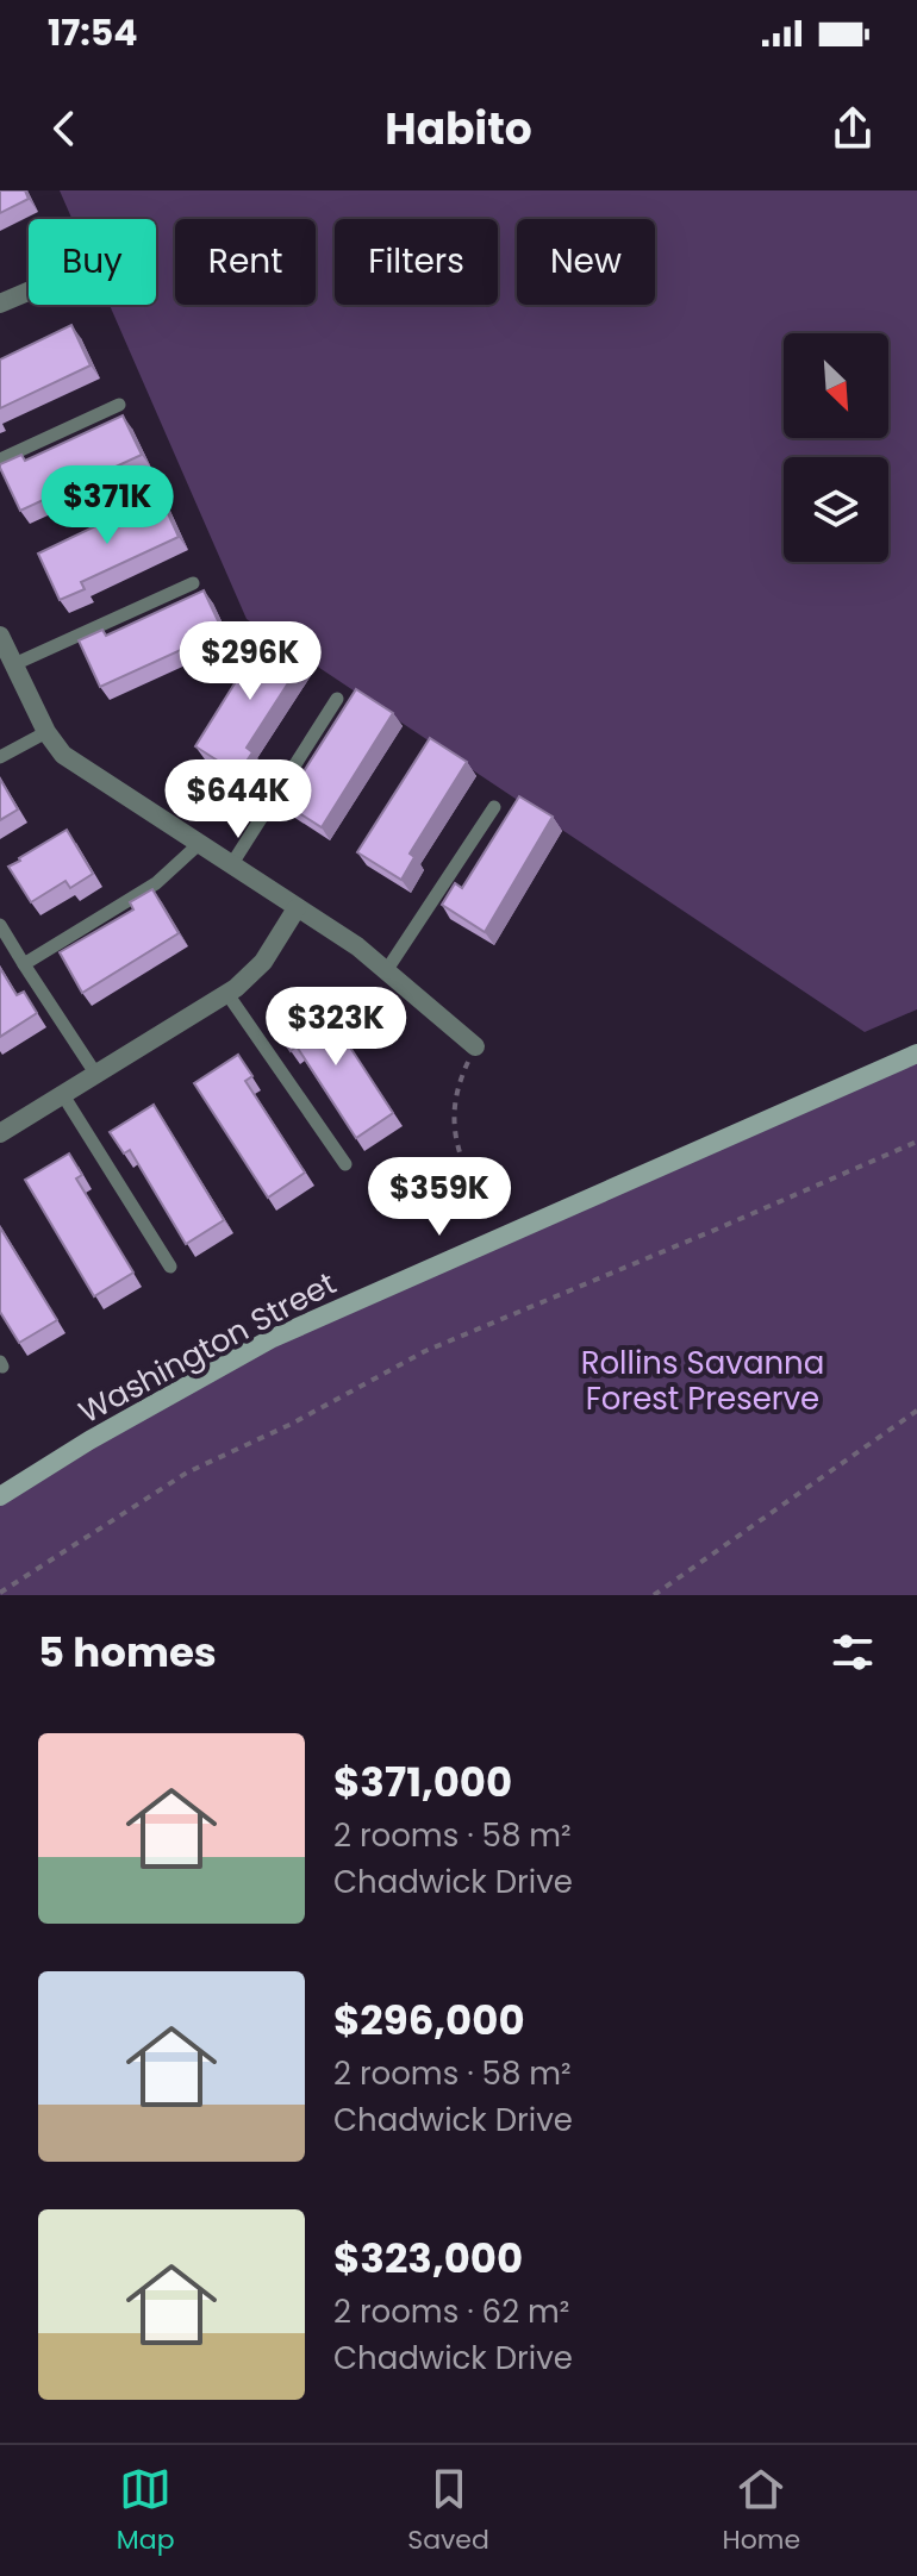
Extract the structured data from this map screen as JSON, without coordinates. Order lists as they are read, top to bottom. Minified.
{"streets":{"main road":["Washington Street"]},"parks":["Rollins Savanna Forest Preserve"],"north":"bottom right","page":{"status":"17:54","header":"Habito","chip":["Buy","Rent","Filters","New"],"price":["$371K","$296K","$644K","$323K","$359K"],"heading":"5 homes","list":[{"name":"$371,000","note":"2 rooms · 58 m² · Chadwick Drive"},{"name":"$296,000","note":"2 rooms · 58 m² · Chadwick Drive"},{"name":"$323,000","note":"2 rooms · 62 m² · Chadwick Drive"}],"tabs":["Map","Saved","Home"]}}
